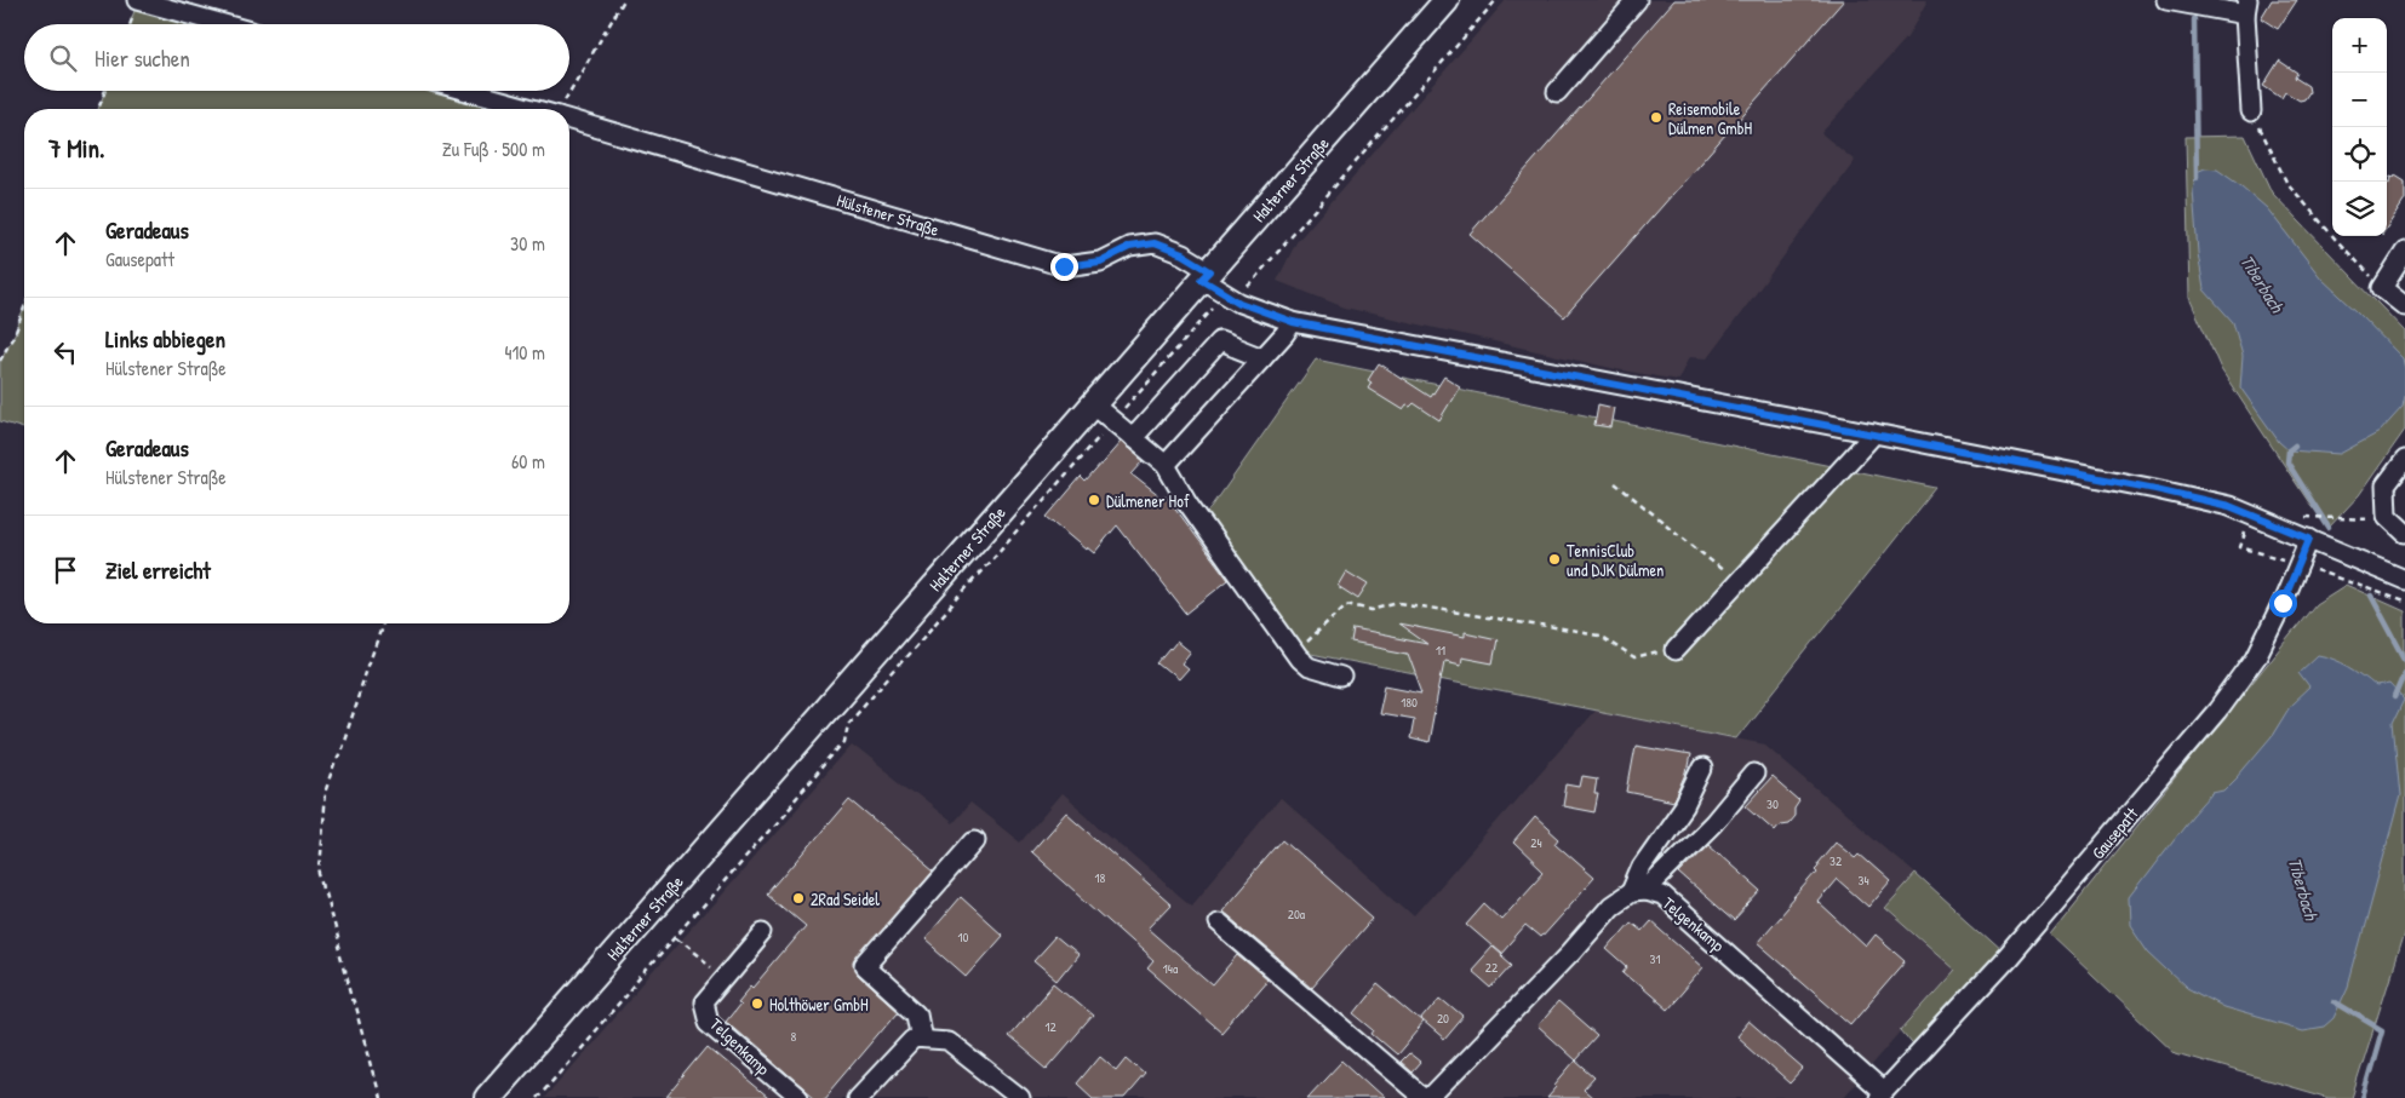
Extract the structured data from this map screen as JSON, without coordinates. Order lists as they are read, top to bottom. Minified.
{"streets":{"main road":["Halterner Straße"],"street":["Hülstener Straße","Gausepatt","Telgenkamp"]},"crossings":[["Halterner Straße","Hülstener Straße"],["Hülstener Straße","Gausepatt"],["Gausepatt","Telgenkamp"]],"water":["Tiberbach"],"places":["Reisemobile Dülmen GmbH","Dülmener Hof","TennisClub und DJK Dülmen","2Rad Seidel","Holthöwer GmbH"],"house_numbers":["11","180","30","24","32","18","34","20a","10","31","22","14a","20","12","8"],"page":{"map_buttons":["+","−"],"search":"Hier suchen","heading":["7 Min.","Zu Fuß · 500 m"],"list":[["Geradeaus","Gausepatt","30 m"],["Links abbiegen","Hülstener Straße","410 m"],["Geradeaus","Hülstener Straße","60 m"],"Ziel erreicht"]}}
